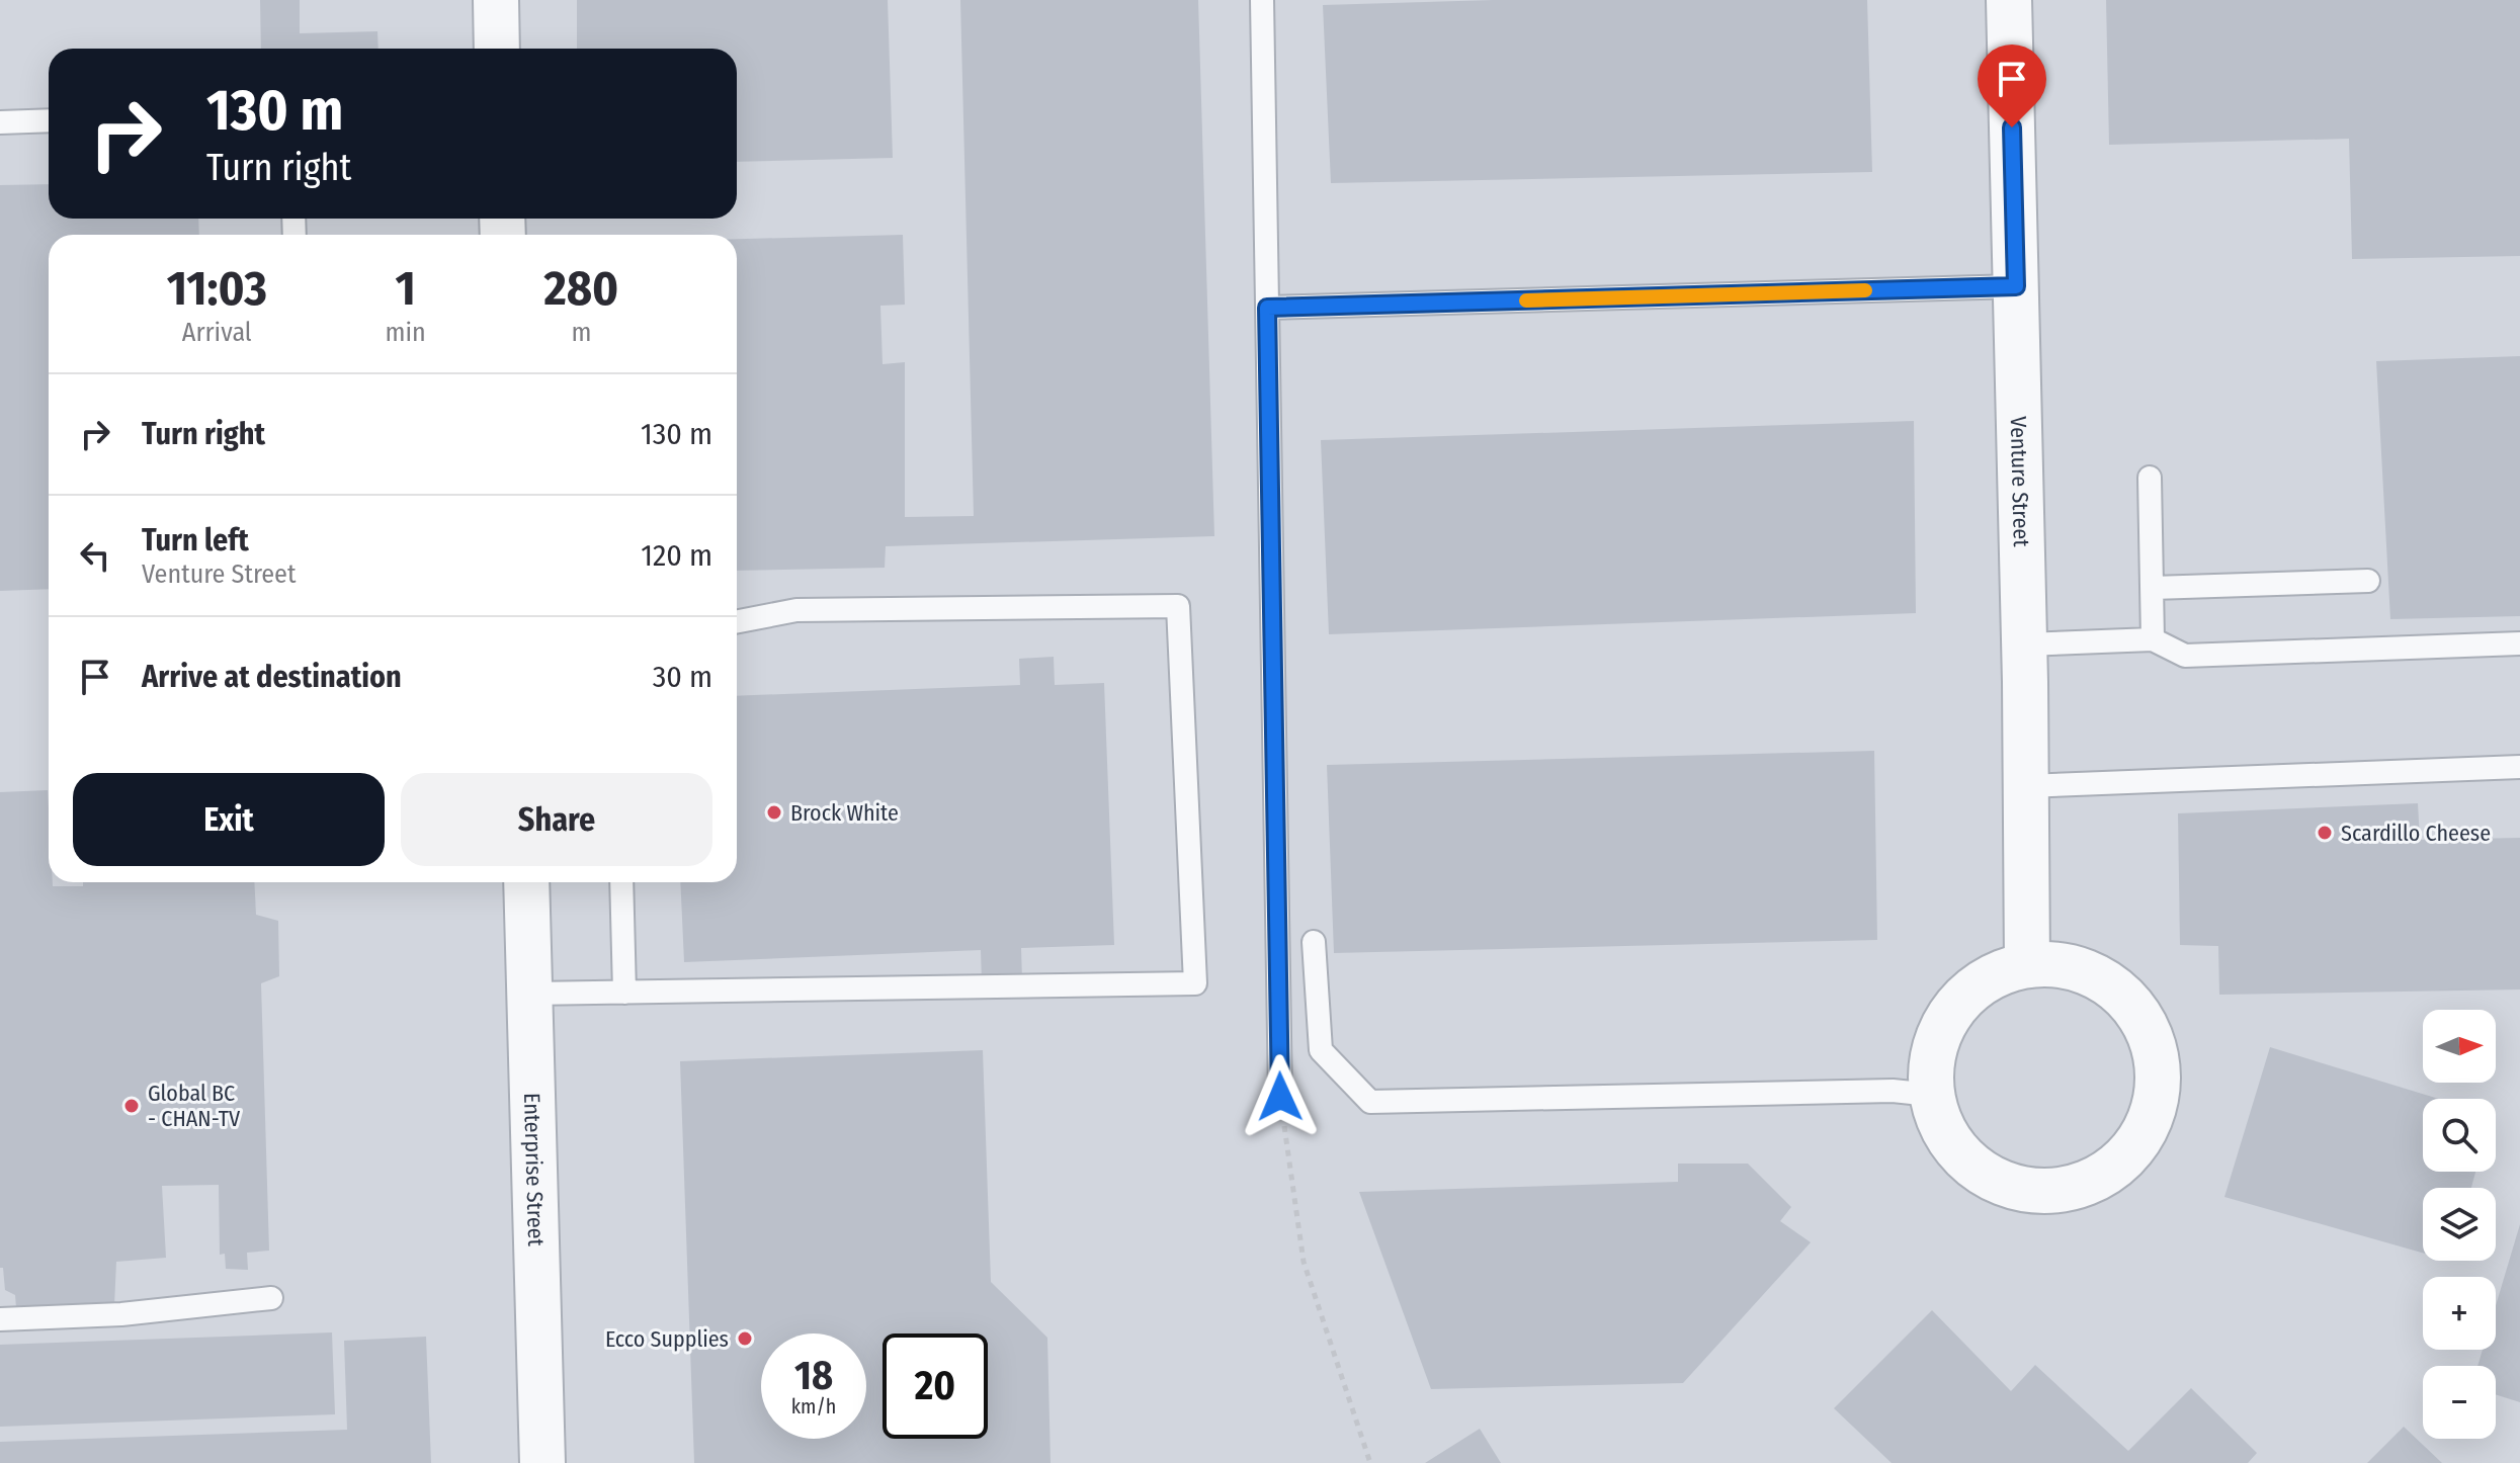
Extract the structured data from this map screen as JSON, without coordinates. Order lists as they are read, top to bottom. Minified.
{"streets":{"street":["Venture Street","Enterprise Street"]},"places":["Brock White","Scardillo Cheese","Global BC - CHAN-TV","Ecco Supplies"],"north":"right","page":{"turn":["130 m","Turn right"],"eta":["11:03","Arrival","1","min","280","m"],"list":[{"name":"Turn right","value":"130 m"},{"name":"Turn left","note":"Venture Street","value":"120 m"},{"name":"Arrive at destination","value":"30 m"}],"buttons":["Exit","Share"],"map_buttons":["+","−"],"speed":"18 km/h","limit":"20"}}
